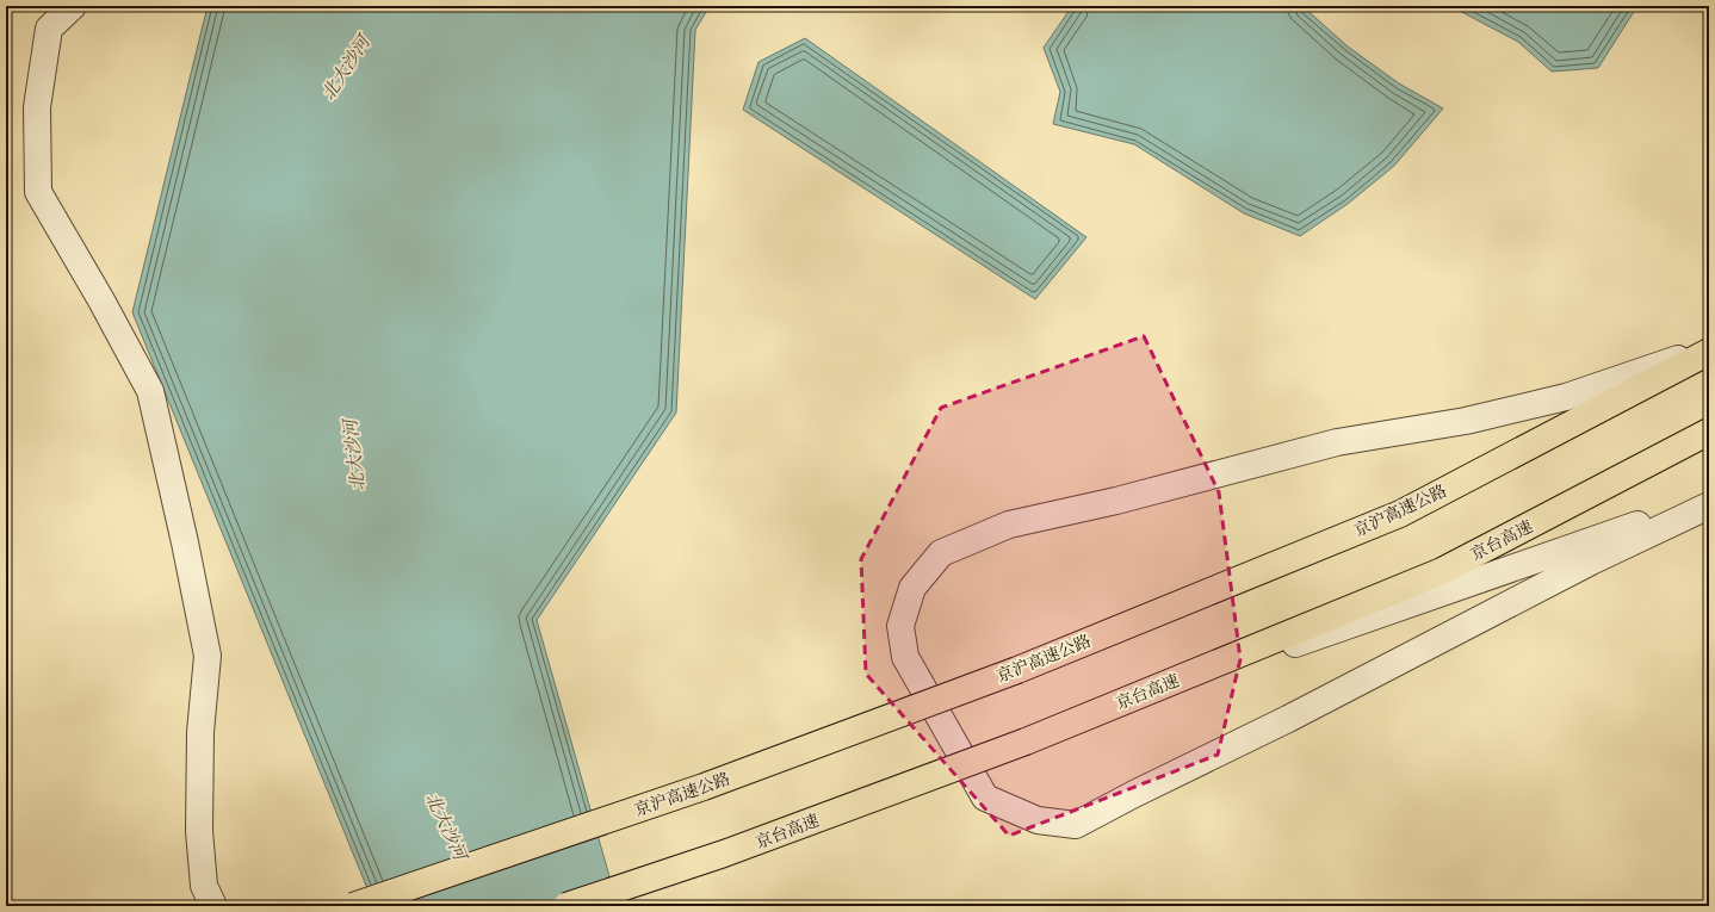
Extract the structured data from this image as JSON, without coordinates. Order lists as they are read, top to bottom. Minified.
{"streets":{"highway":["京沪高速公路","京台高速"]},"water":["北大沙河"]}
